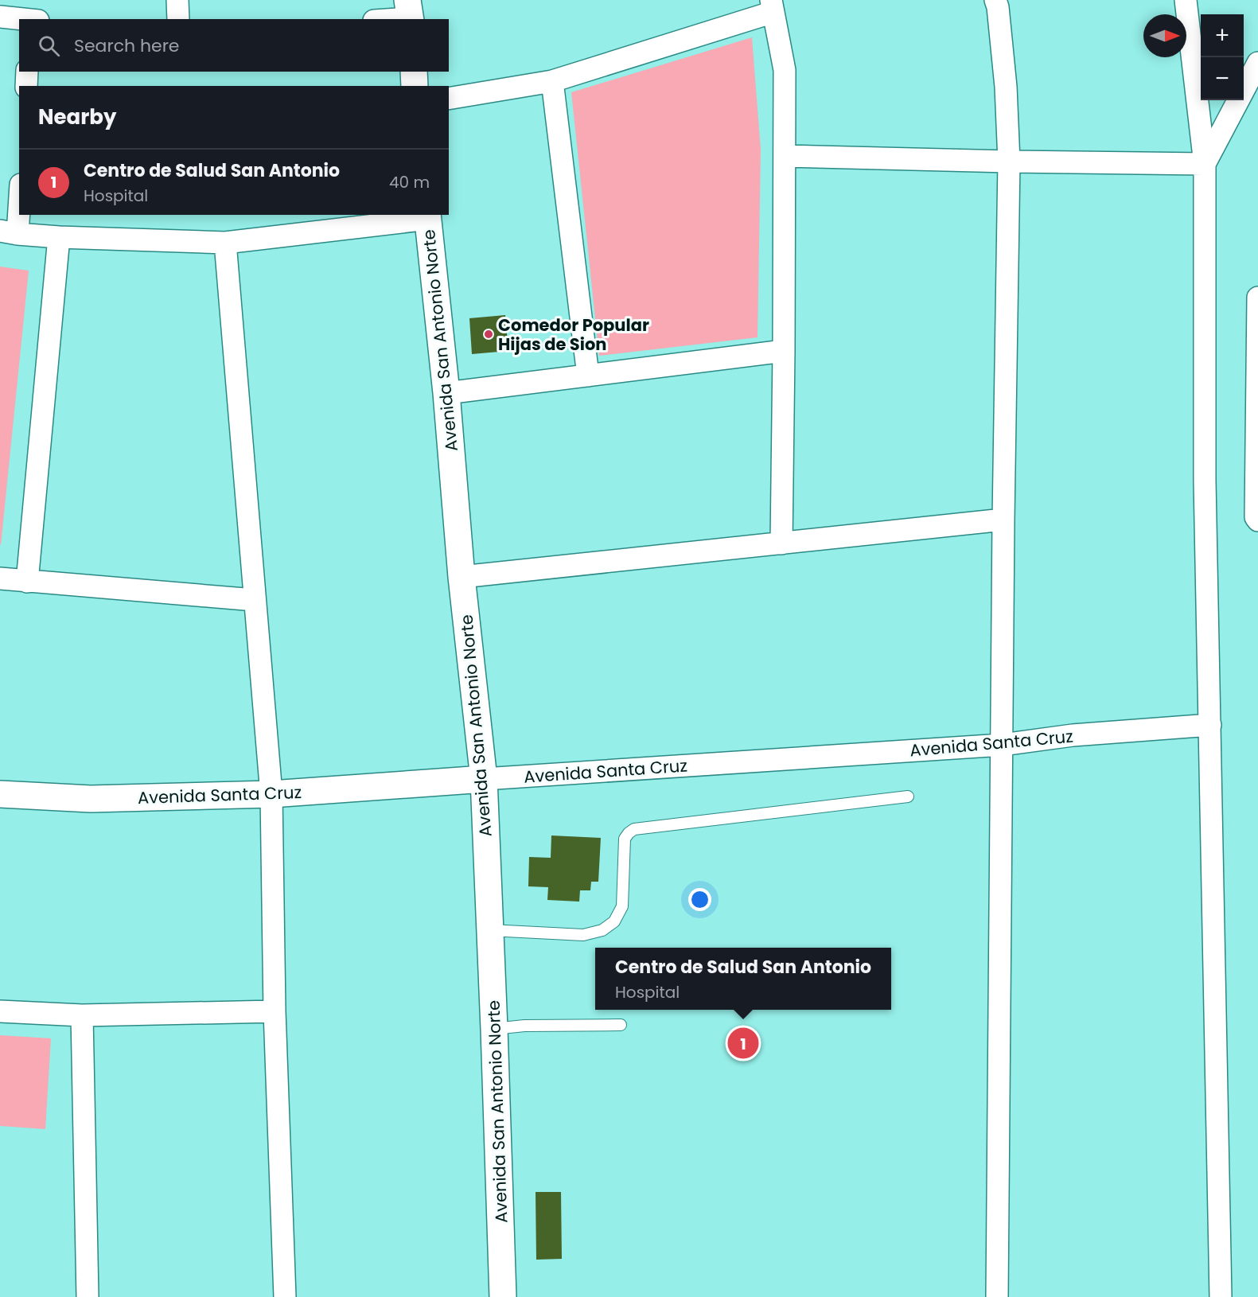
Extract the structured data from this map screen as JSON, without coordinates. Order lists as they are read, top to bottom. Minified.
{"streets":{"street":["Avenida San Antonio Norte","Avenida Santa Cruz"]},"crossings":[["Avenida San Antonio Norte","Avenida Santa Cruz"]],"places":["Comedor Popular Hijas de Sion"],"north":"right","page":{"map_buttons":["+","−"],"search":"Search here","heading":"Nearby","list":[{"mark":"1","name":"Centro de Salud San Antonio","note":"Hospital","value":"40 m"}],"popup":["Centro de Salud San Antonio","Hospital"],"pins":"1"}}
